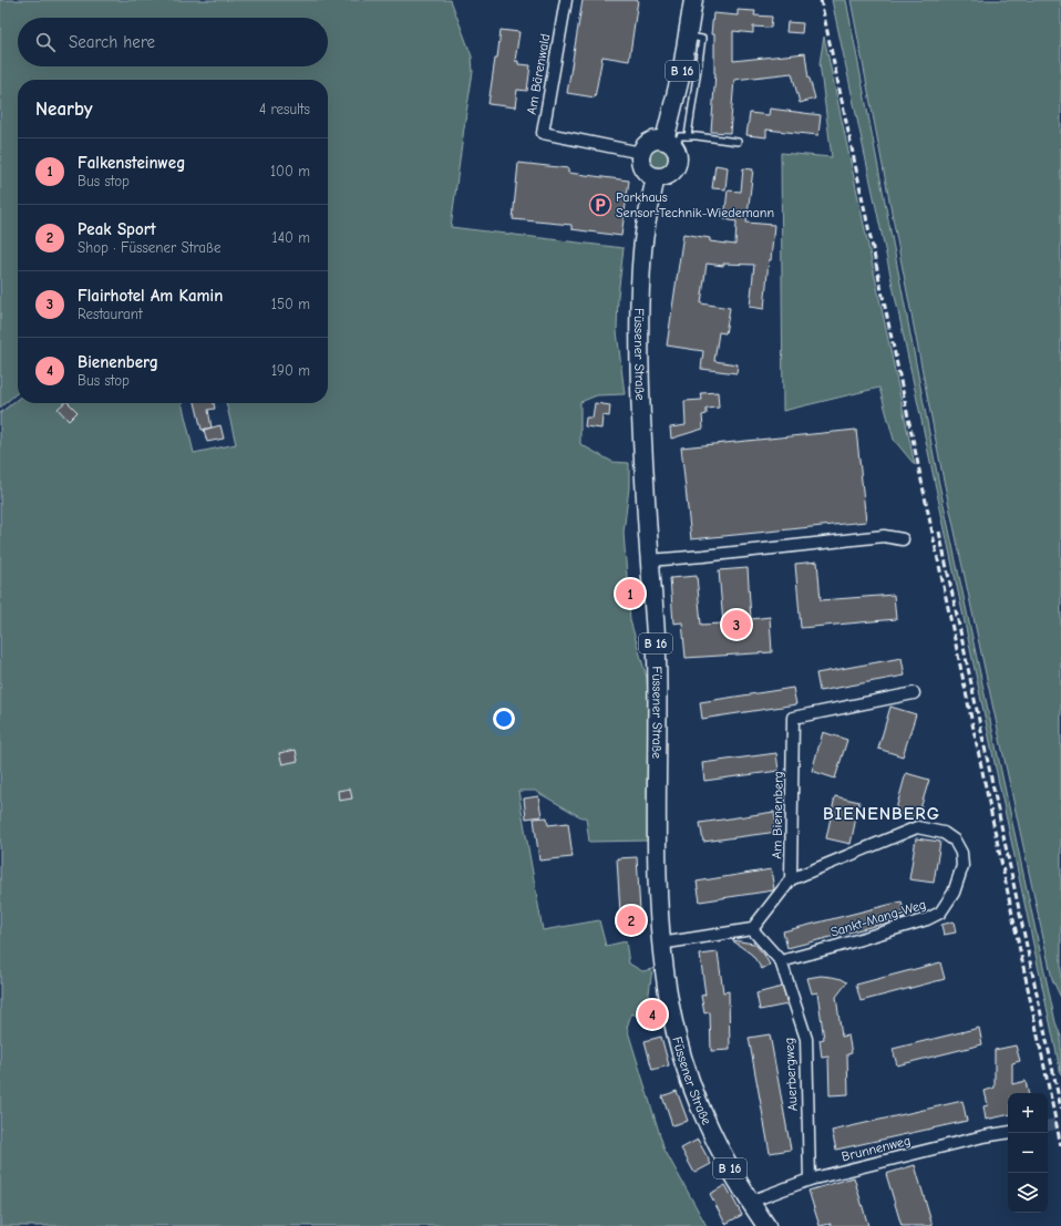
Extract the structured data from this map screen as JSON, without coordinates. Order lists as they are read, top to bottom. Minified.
{"streets":{"main road":["B 16","Füssener Straße"],"street":["Am Bärenwald","Am Bienenberg","Sankt-Mang-Weg","Auerbergweg","Brunnenweg"]},"crossings":[["B 16","Am Bärenwald"],["B 16","Füssener Straße"],["Am Bärenwald","Füssener Straße"],["Füssener Straße","Brunnenweg"],["Am Bienenberg","Sankt-Mang-Weg"],["Sankt-Mang-Weg","Auerbergweg"],["Auerbergweg","Brunnenweg"]],"districts":["BIENENBERG"],"places":{"parking":["Parkhaus Sensor-Technik-Wiedemann"]},"page":{"search":"Search here","heading":["Nearby","4 results"],"list":[{"mark":"1","name":"Falkensteinweg","note":"Bus stop","value":"100 m"},{"mark":"2","name":"Peak Sport","note":"Shop · Füssener Straße","value":"140 m"},{"mark":"3","name":"Flairhotel Am Kamin","note":"Restaurant","value":"150 m"},{"mark":"4","name":"Bienenberg","note":"Bus stop","value":"190 m"}],"pins":["1","3","2","4"],"map_buttons":["+","−"]}}
